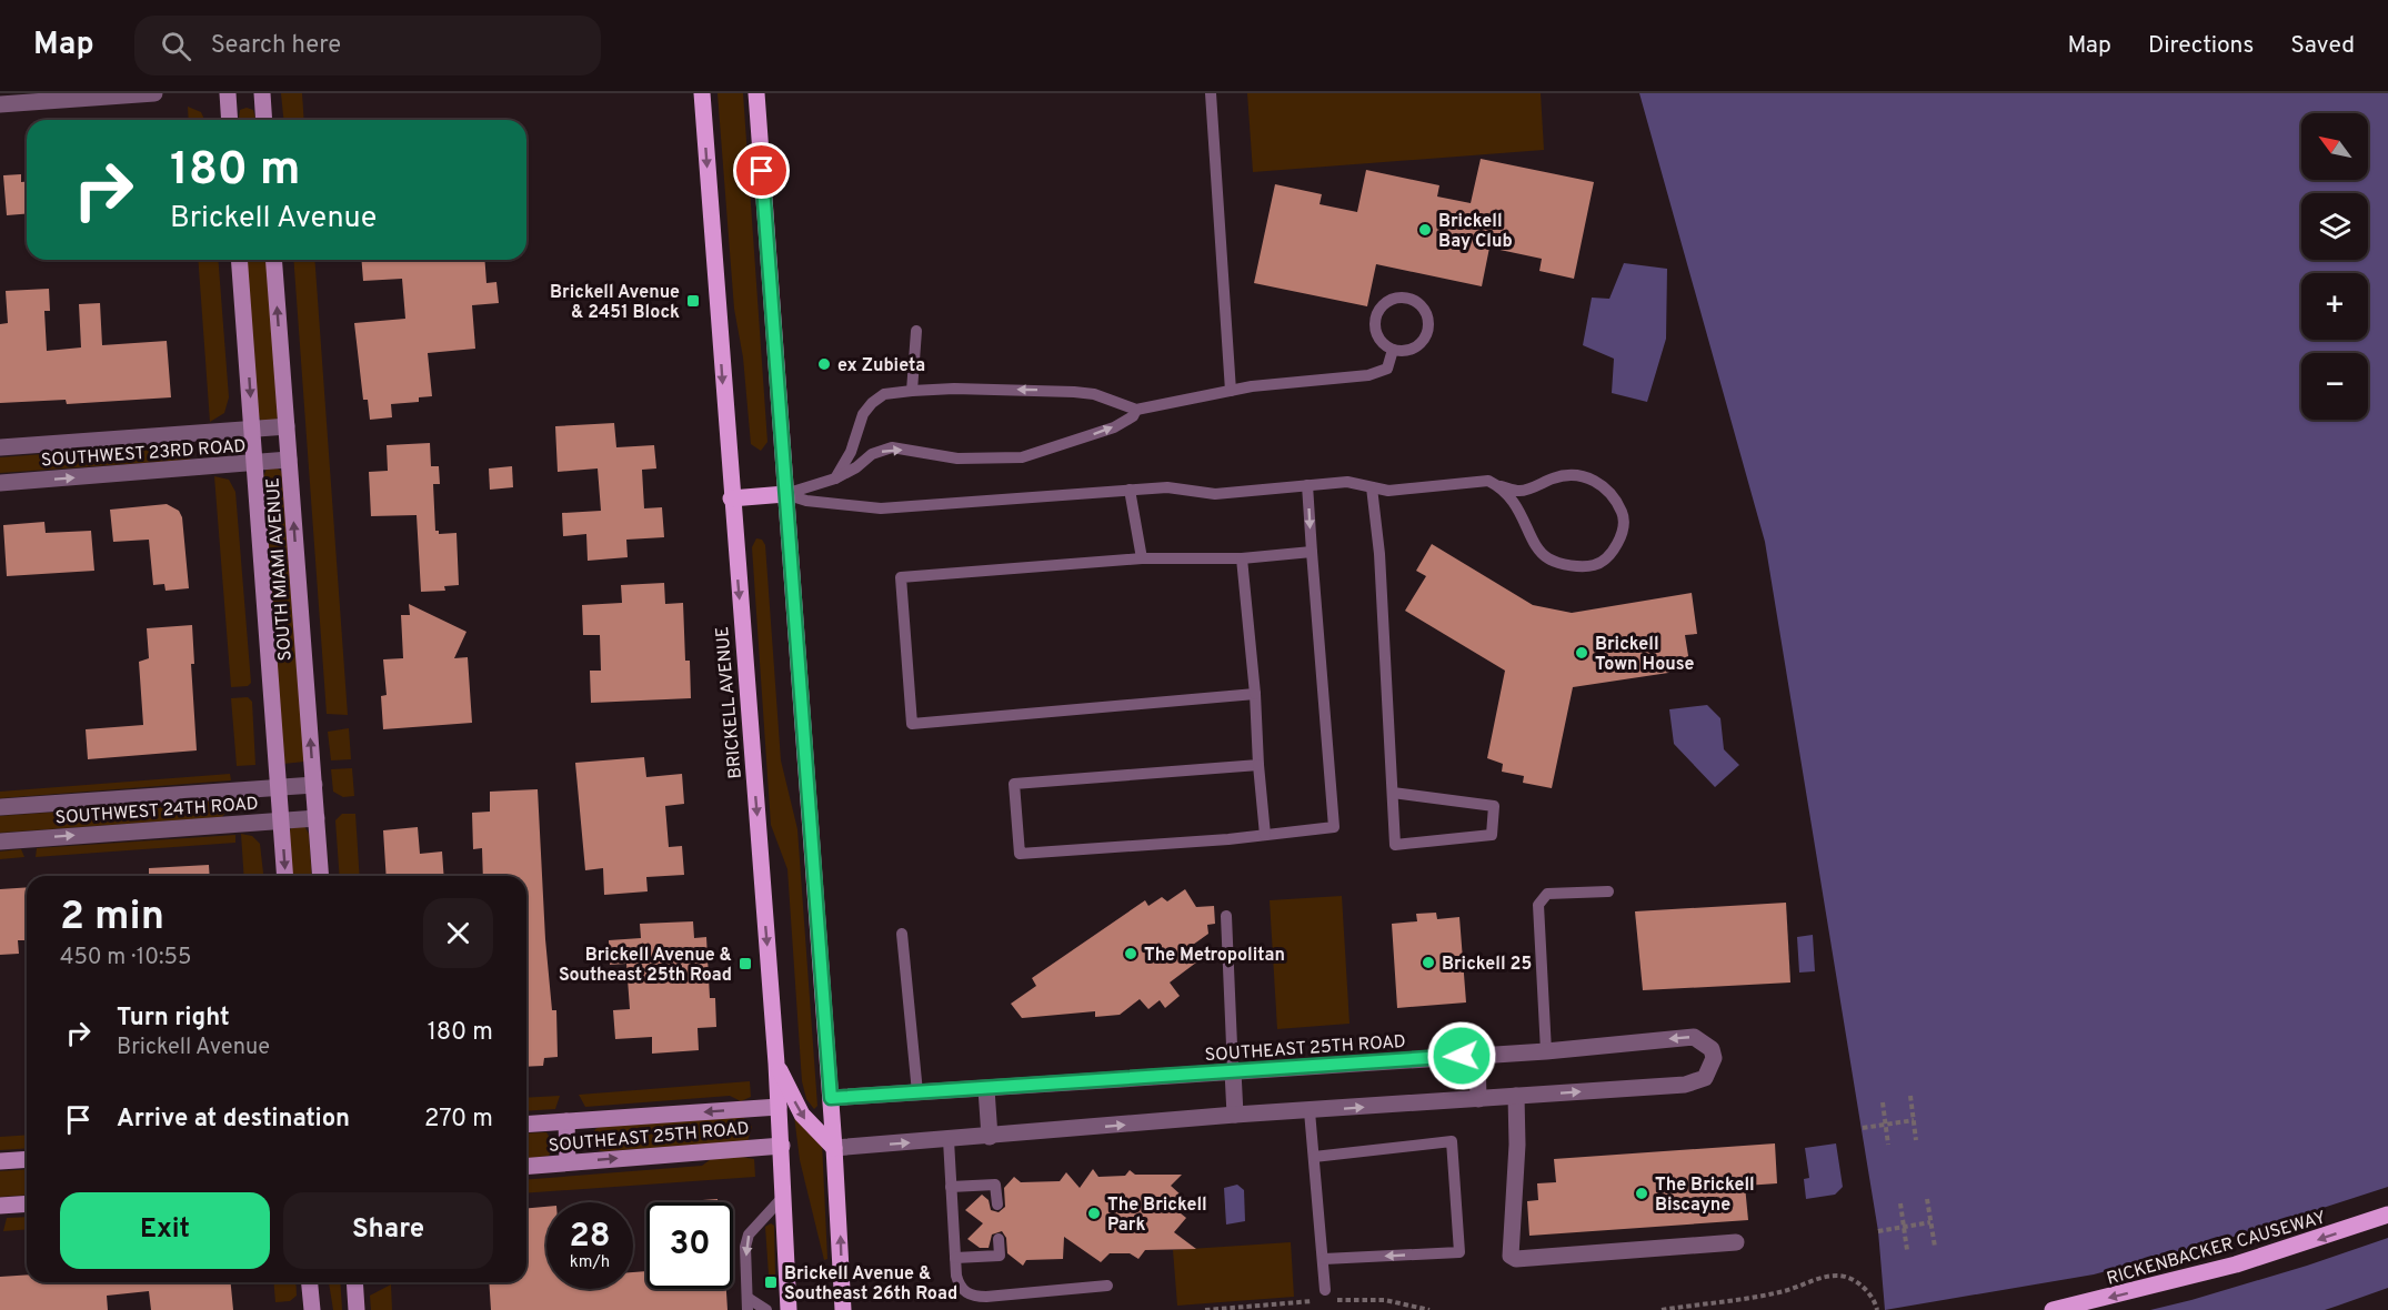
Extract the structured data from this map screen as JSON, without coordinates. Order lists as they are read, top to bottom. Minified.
{"streets":{"main road":["SOUTH MIAMI AVENUE","BRICKELL AVENUE","SOUTHEAST 25TH ROAD","RICKENBACKER CAUSEWAY"],"street":["SOUTHWEST 23RD ROAD","SOUTHWEST 24TH ROAD"]},"crossings":[["SOUTHWEST 23RD ROAD","SOUTH MIAMI AVENUE"],["SOUTH MIAMI AVENUE","SOUTHWEST 24TH ROAD"],["BRICKELL AVENUE","SOUTHEAST 25TH ROAD"]],"one_way":["RICKENBACKER CAUSEWAY"],"places":{"other":["Brickell Bay Club","ex Zubieta","Brickell Town House","The Metropolitan","Brickell 25","The Brickell Biscayne","The Brickell Park"],"transit":["Brickell Avenue & 2451 Block","Brickell Avenue & Southeast 25th Road","Brickell Avenue & Southeast 26th Road"]},"north":"top left","page":{"header":"Map","search":"Search here","nav":["Map","Directions","Saved"],"map_buttons":["+","−"],"turn":["180 m","Brickell Avenue"],"heading":["2 min","450 m · 10:55"],"list":[{"name":"Turn right","note":"Brickell Avenue","value":"180 m"},{"name":"Arrive at destination","value":"270 m"}],"buttons":["Exit","Share"],"speed":"28 km/h","limit":"30"}}
